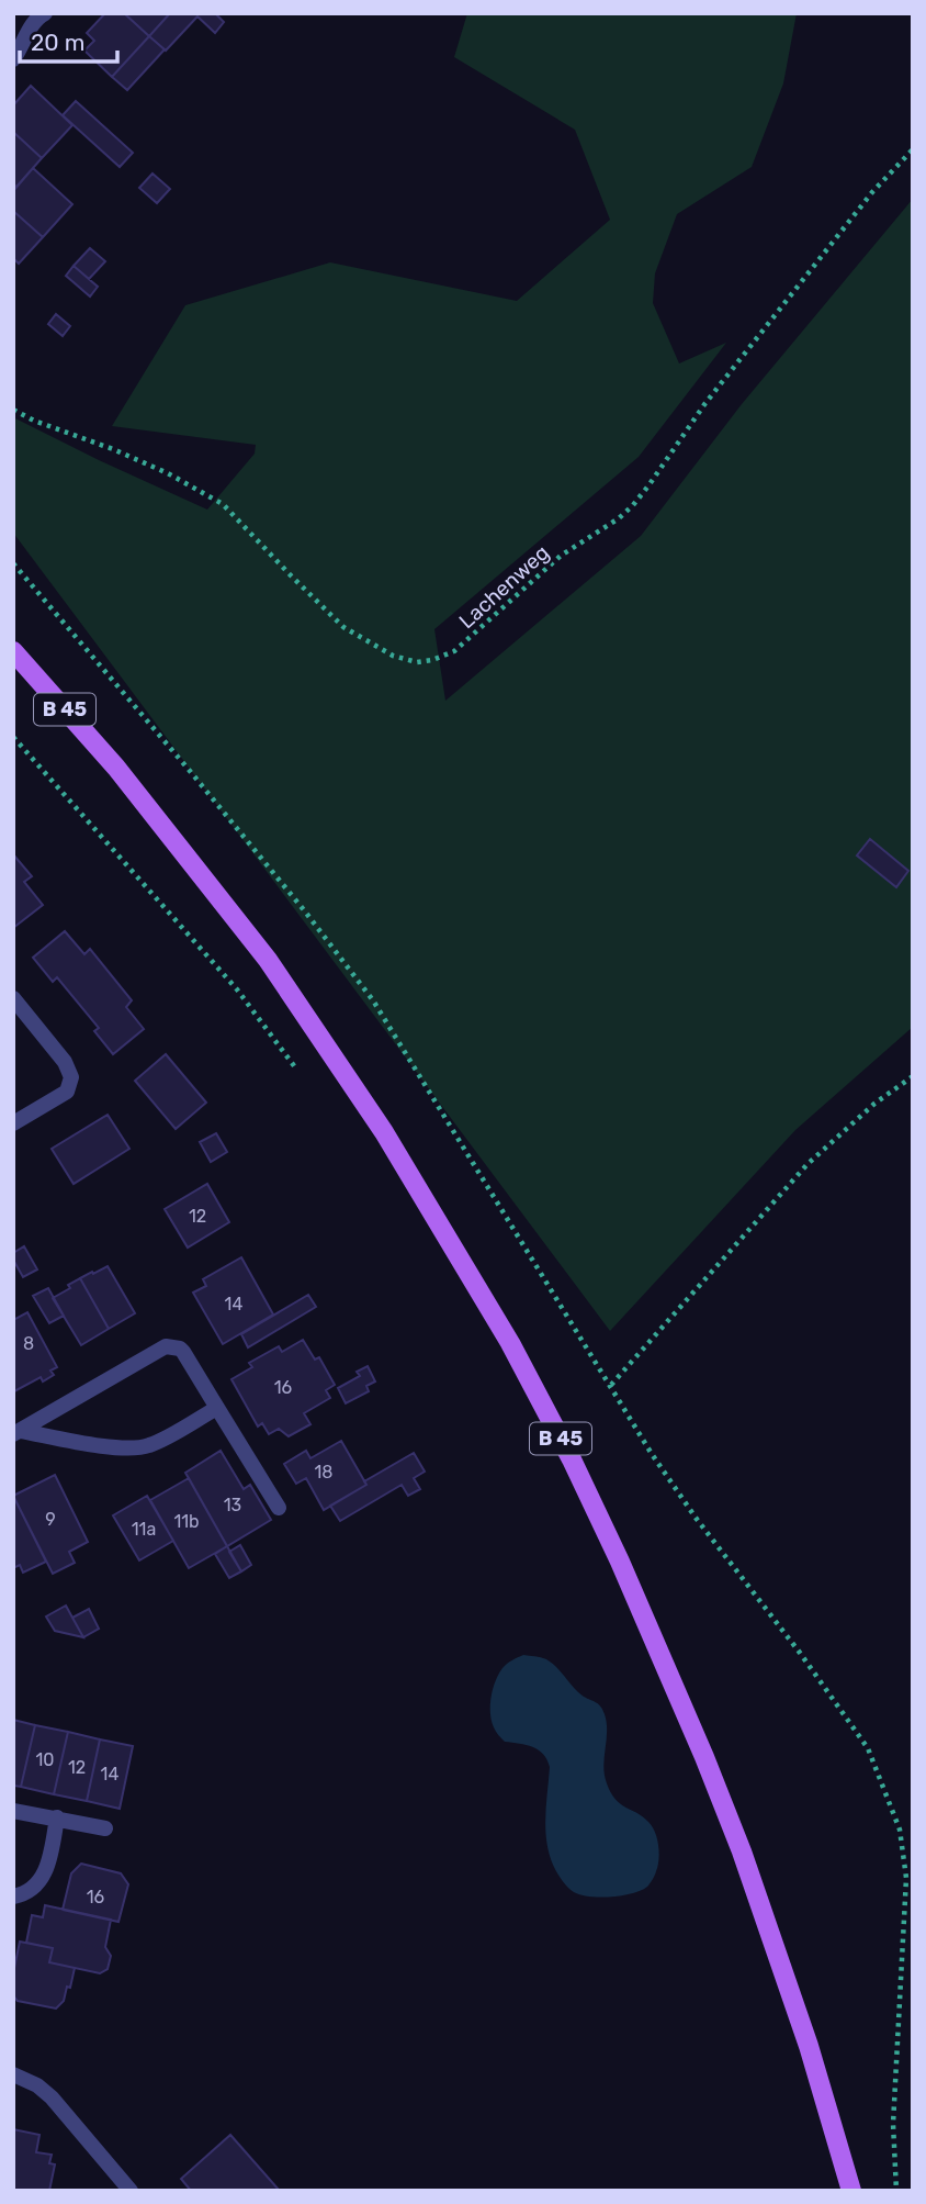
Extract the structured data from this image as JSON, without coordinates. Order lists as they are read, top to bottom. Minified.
{"streets":{"main road":["B 45"],"path":["Lachenweg"]},"house_numbers":["12","14","8","16","18","13","9","11b","11a","10","12","14","16"],"scale_bar":"20 m"}
